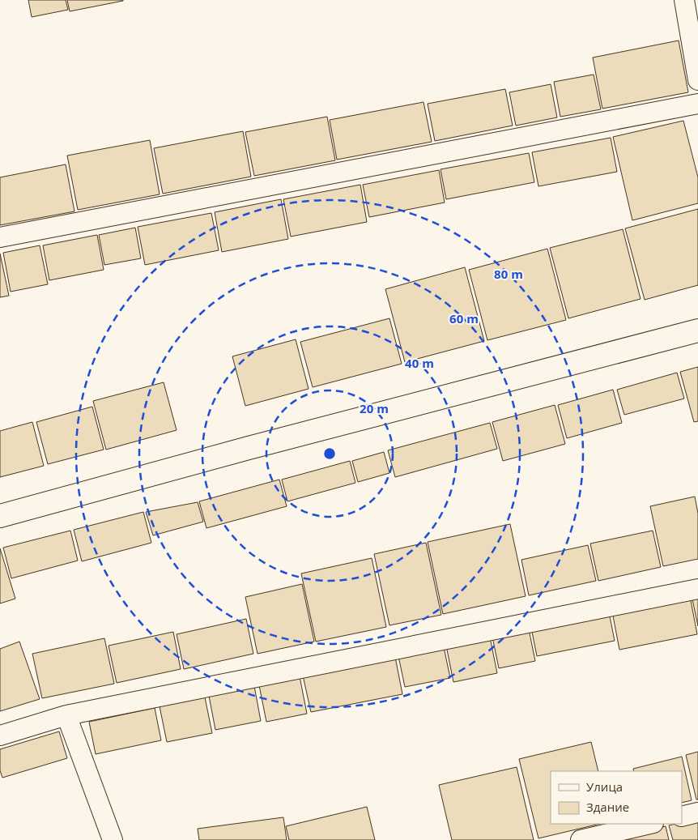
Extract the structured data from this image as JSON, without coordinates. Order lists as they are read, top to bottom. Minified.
{"legend":["Улица","Здание"],"rings":["80 m","60 m","40 m","20 m"]}
